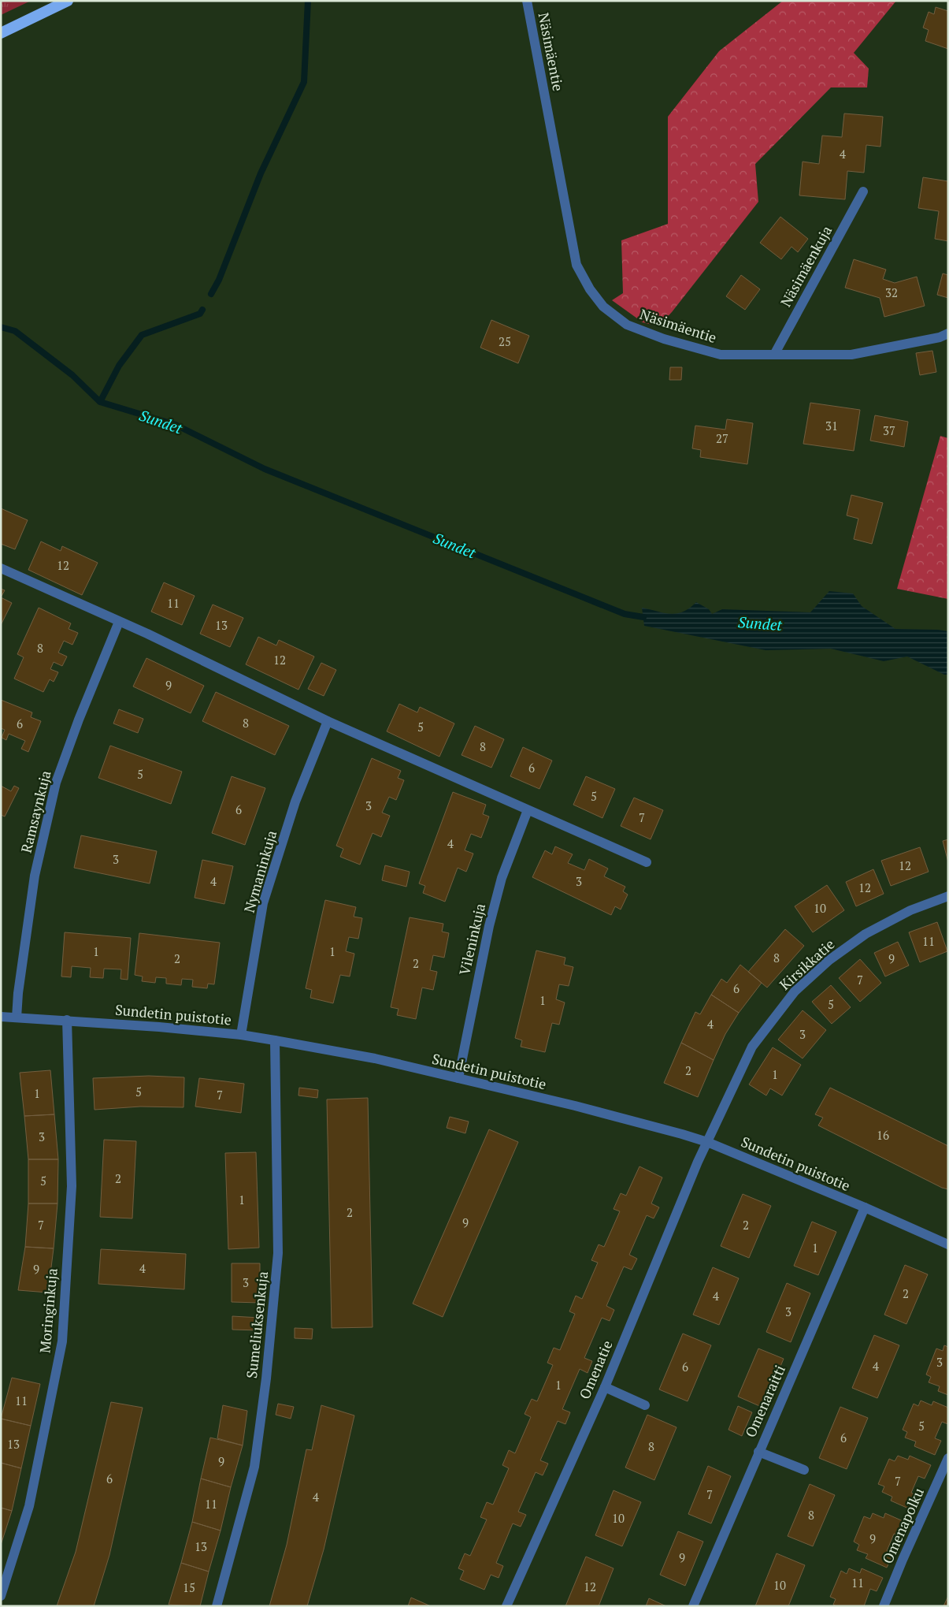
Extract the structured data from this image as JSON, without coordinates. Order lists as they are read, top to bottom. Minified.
{"streets":{"street":["Näsimäentie","Näsimäenkuja","Ramsaynkuja","Nymaninkuja","Vileninkuja","Kirsikkatie","Sundetin puistotie","Moringinkuja","Sumeliuksenkuja","Omenatie","Omenaraitti","Omenapolku"]},"crossings":[["Näsimäentie","Näsimäenkuja"],["Ramsaynkuja","Sundetin puistotie"],["Nymaninkuja","Sundetin puistotie"],["Vileninkuja","Sundetin puistotie"],["Kirsikkatie","Sundetin puistotie"],["Kirsikkatie","Omenatie"],["Sundetin puistotie","Moringinkuja"],["Sundetin puistotie","Sumeliuksenkuja"],["Sundetin puistotie","Omenatie"],["Sundetin puistotie","Omenaraitti"]],"water":["Sundet"],"house_numbers":["4","32","25","31","37","27","12","11","13","8","12","9","8","6","5","8","6","5","5","3","6","7","4","3","12","4","3","12","10","11","1","1","8","2","9","2","7","6","1","5","4","3","2","1","5","1","7","16","3","2","5","1","2","9","7","2","1","4","9","3","2","4","3","3","4","6","1","11","5","6","13","8","9","6","7","7","4","11","8","10","9","13","9","11","10","12","15"]}
